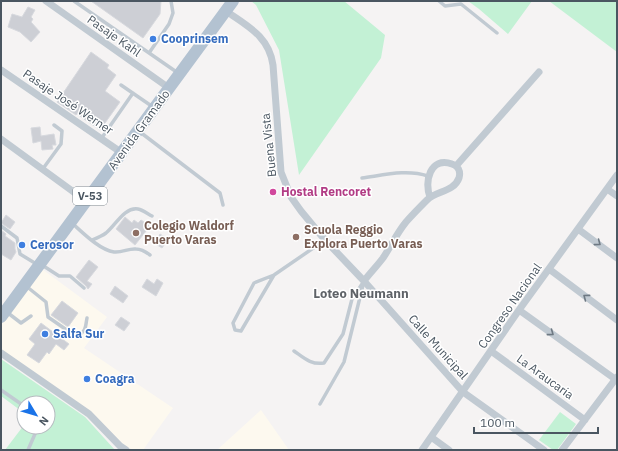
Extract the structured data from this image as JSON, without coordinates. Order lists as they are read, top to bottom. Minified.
{"streets":{"main road":["Avenida Gramado","V-53"],"street":["Pasaje Kahl","Pasaje José Werner","Buena Vista","Congreso Nacional","Calle Municipal","La Araucaria"]},"crossings":[["Pasaje Kahl","Avenida Gramado"],["Pasaje José Werner","Avenida Gramado"],["Avenida Gramado","Buena Vista"],["Buena Vista","Calle Municipal"],["Congreso Nacional","Calle Municipal"],["Congreso Nacional","La Araucaria"]],"districts":["Loteo Neumann"],"places":["Cooprinsem","Hostal Rencoret","Colegio Waldorf Puerto Varas","Scuola Reggio Explora Puerto Varas","Cerosor","Salfa Sur","Coagra"],"scale_bar":"100 m","north":"bottom right"}
